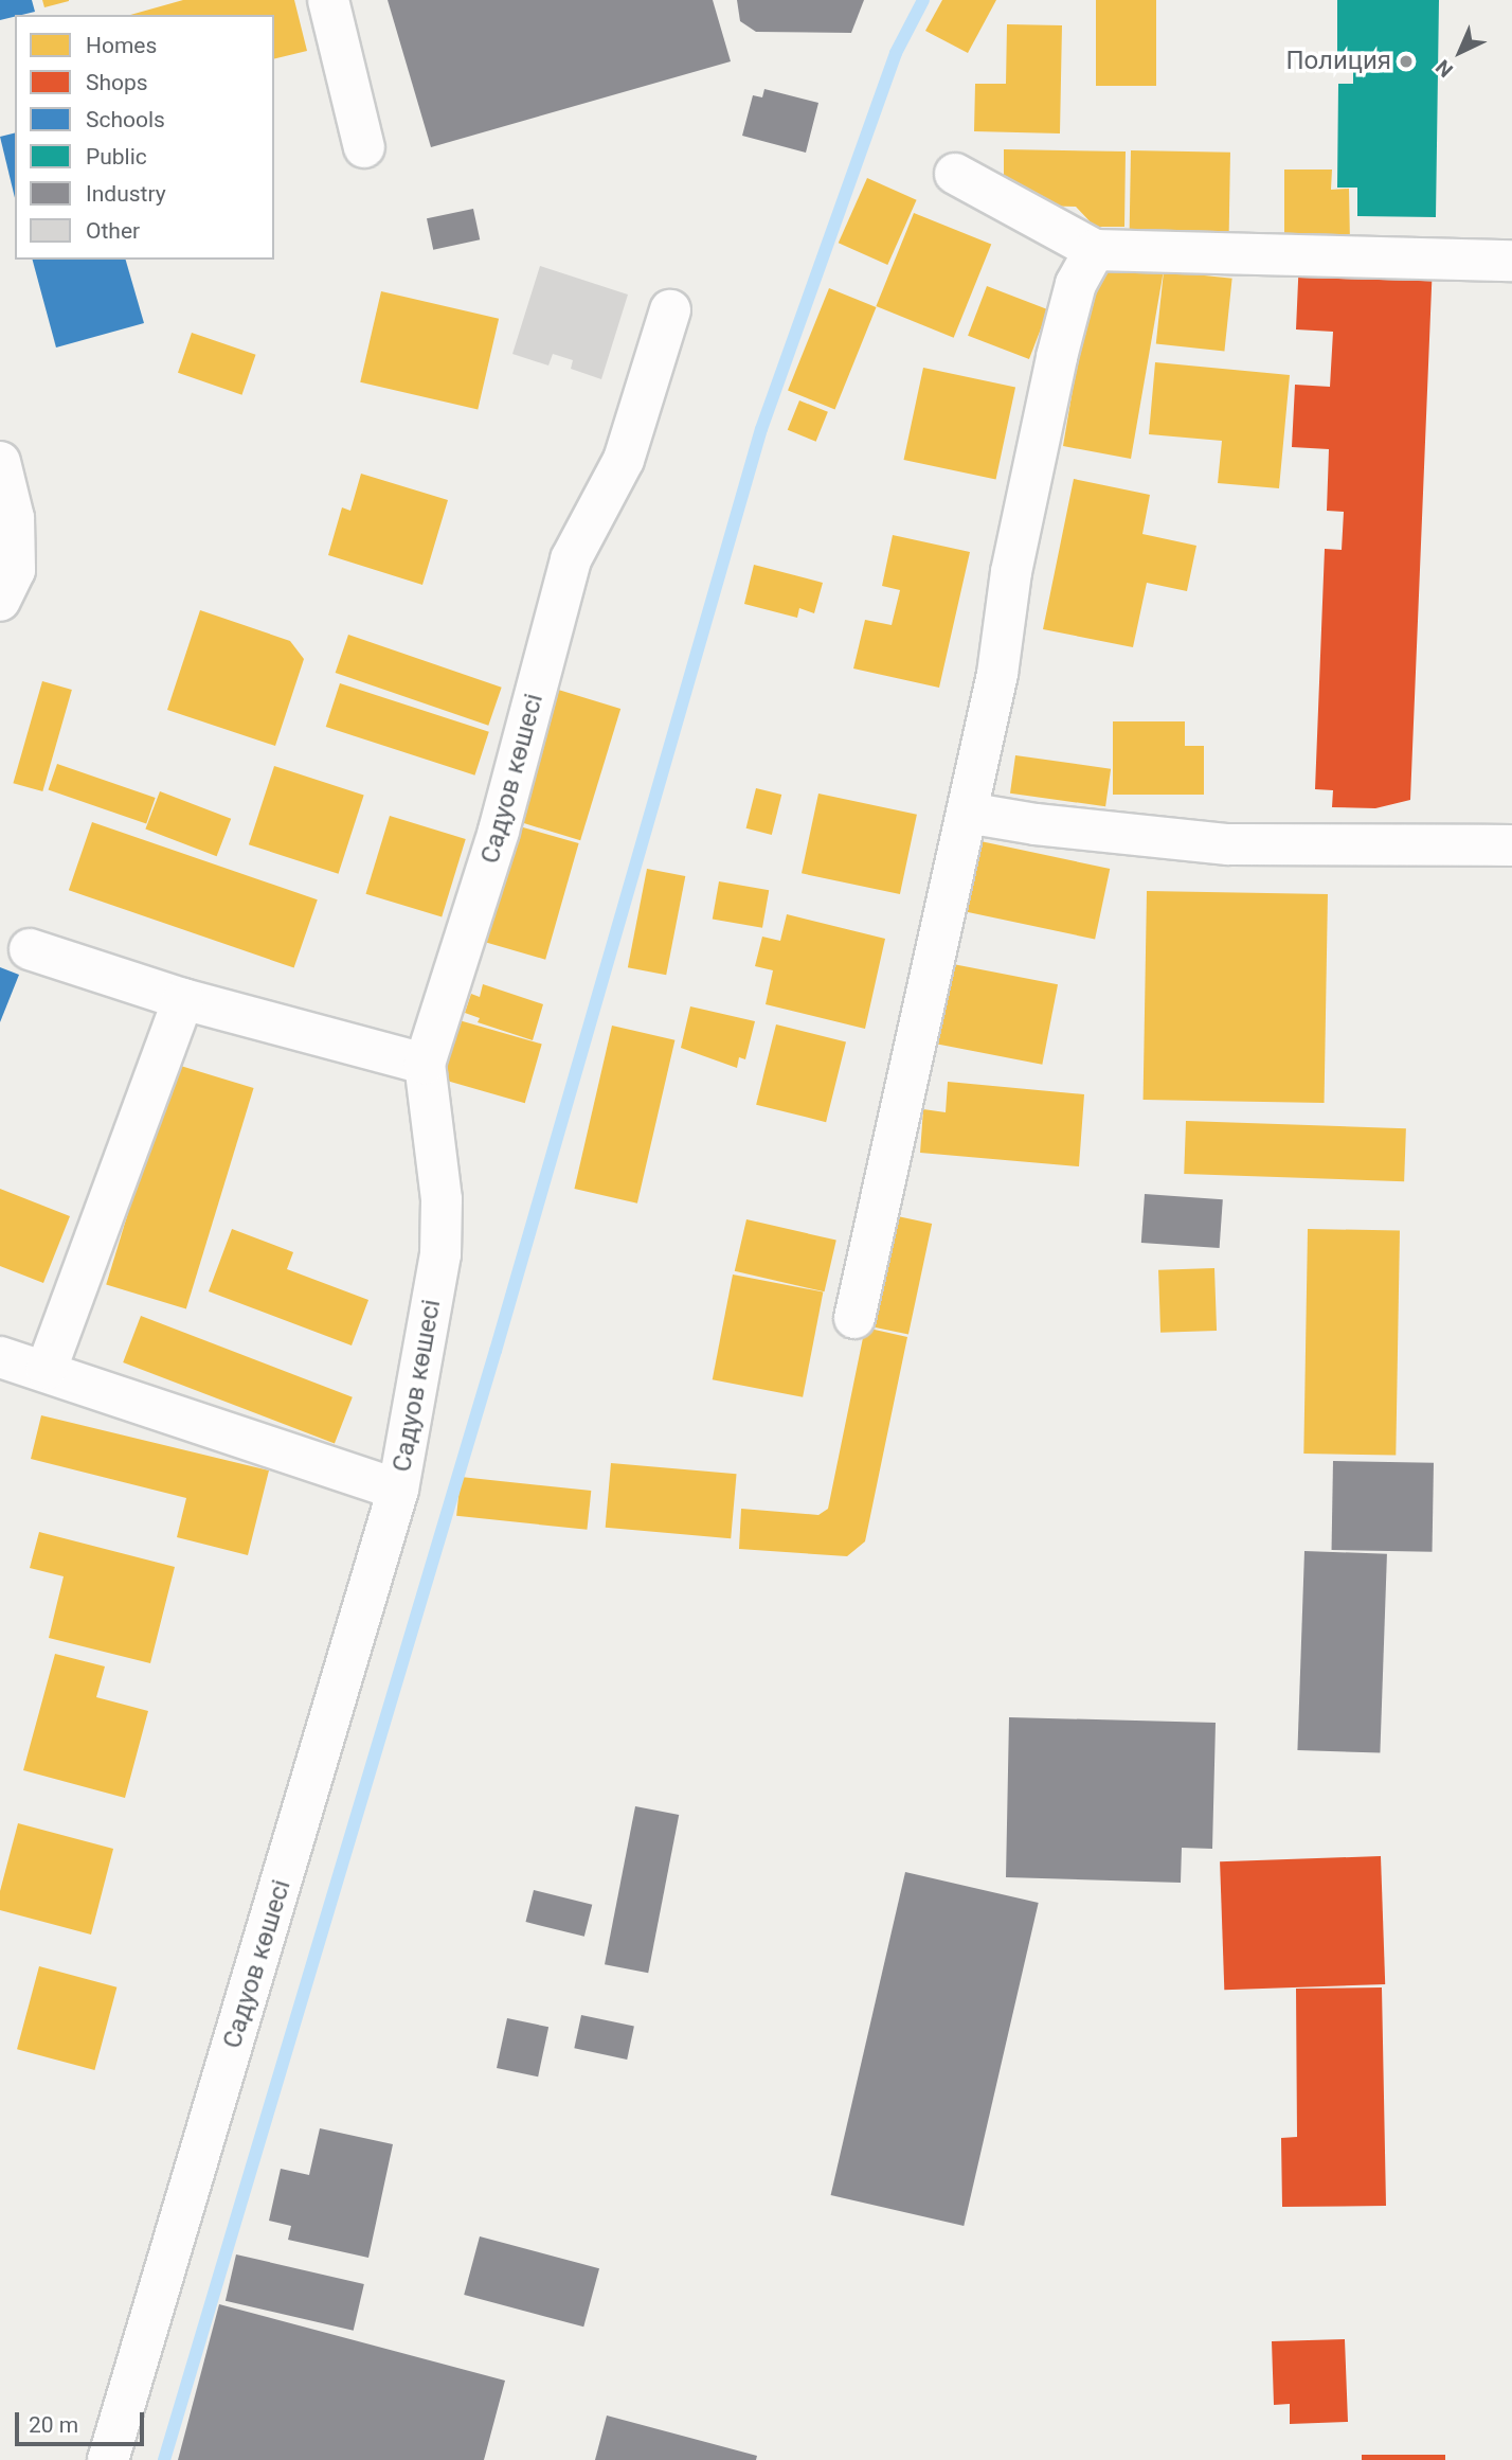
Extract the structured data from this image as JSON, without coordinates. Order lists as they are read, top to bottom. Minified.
{"streets":{"street":["Садуов көшесі"]},"places":["Полиция"],"legend":["Homes","Shops","Schools","Public","Industry","Other"],"scale_bar":"20 m","north":"bottom left"}
